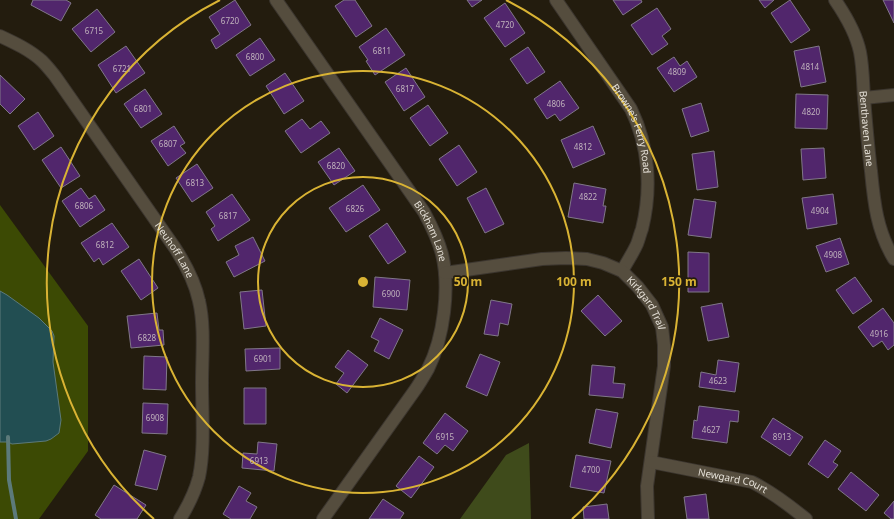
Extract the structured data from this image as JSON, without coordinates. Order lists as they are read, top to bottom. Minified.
{"streets":{"street":["Browne's Ferry Road","Benthaven Lane","Bickham Lane","Neuhoff Lane","Kirkgard Trail","Newgard Court"]},"crossings":[["Browne's Ferry Road","Kirkgard Trail"],["Bickham Lane","Kirkgard Trail"],["Kirkgard Trail","Newgard Court"]],"house_numbers":["6720","4720","6715","6811","6800","4814","6721","4809","6817","4806","6801","4820","6807","4812","6820","6813","4822","6806","6826","4904","6817","6812","4908","6900","4916","6828","6901","4623","6908","4627","6915","8913","6913","4700"],"rings":["50 m","100 m","150 m"]}
